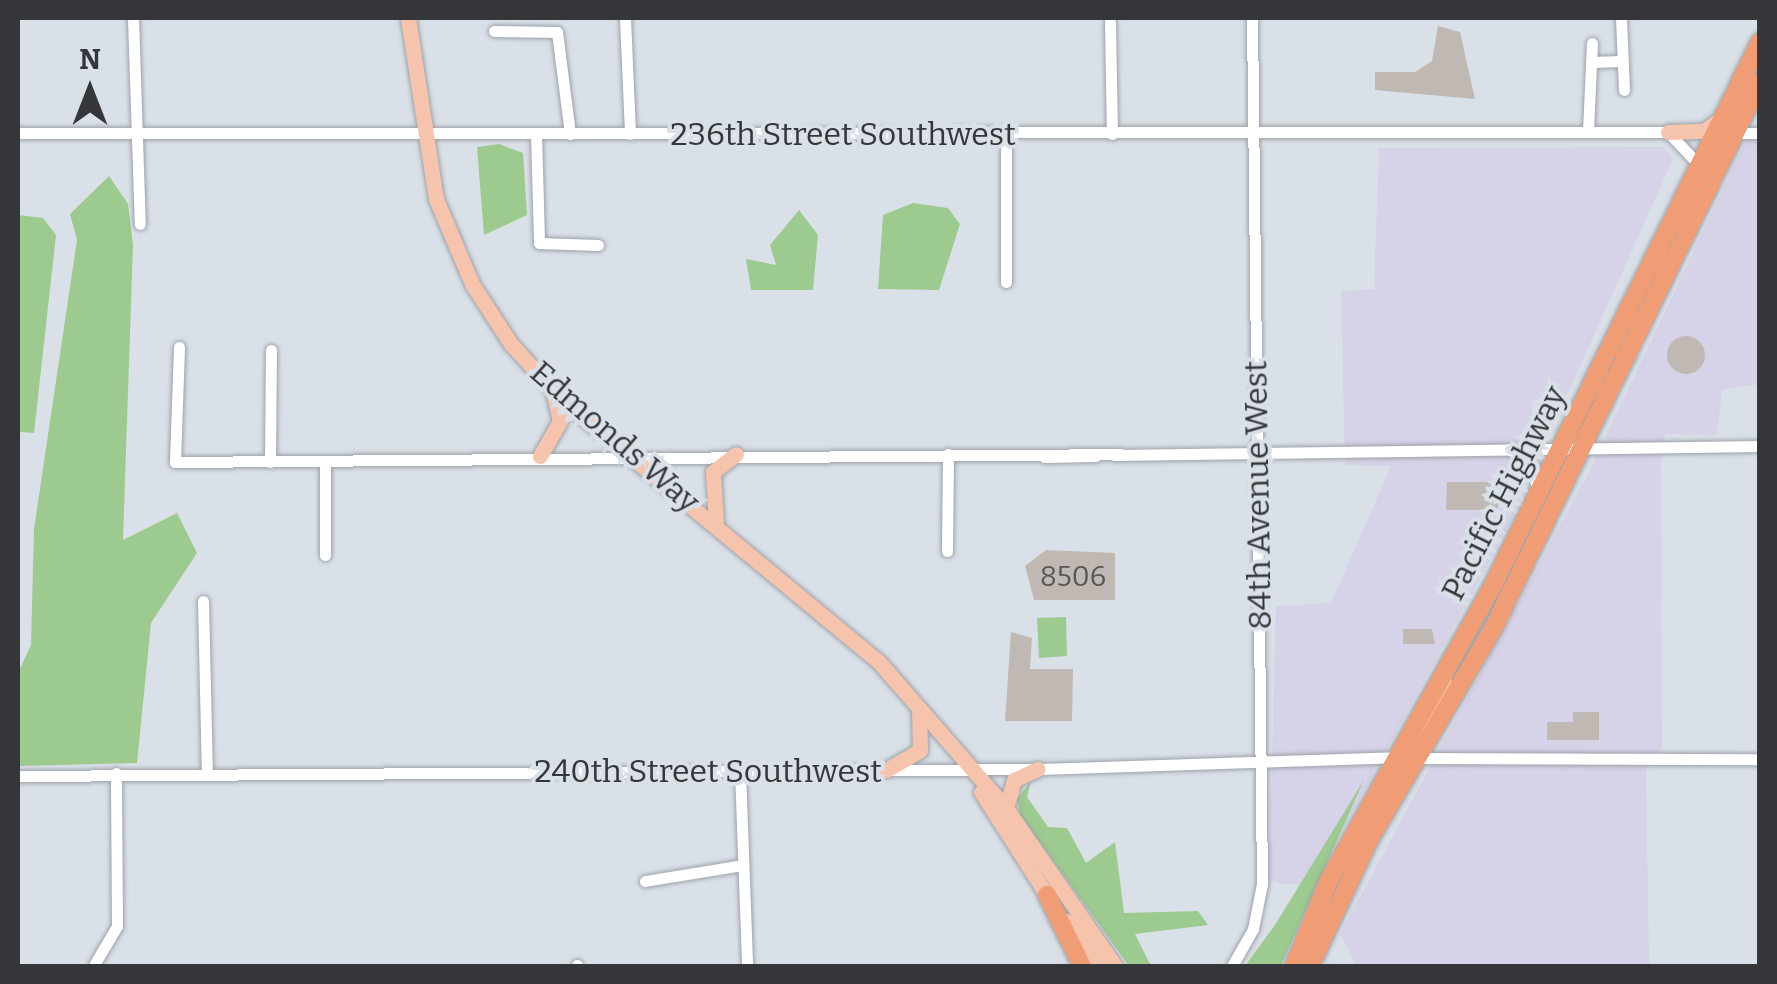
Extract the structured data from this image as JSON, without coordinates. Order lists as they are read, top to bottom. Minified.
{"streets":{"highway":["Pacific Highway"],"main road":["Edmonds Way"],"street":["236th Street Southwest","84th Avenue West","240th Street Southwest"]},"crossings":[["236th Street Southwest","Edmonds Way"],["236th Street Southwest","84th Avenue West"],["Edmonds Way","240th Street Southwest"],["Pacific Highway","240th Street Southwest"],["84th Avenue West","240th Street Southwest"]],"house_numbers":["8506"],"north":"top"}
